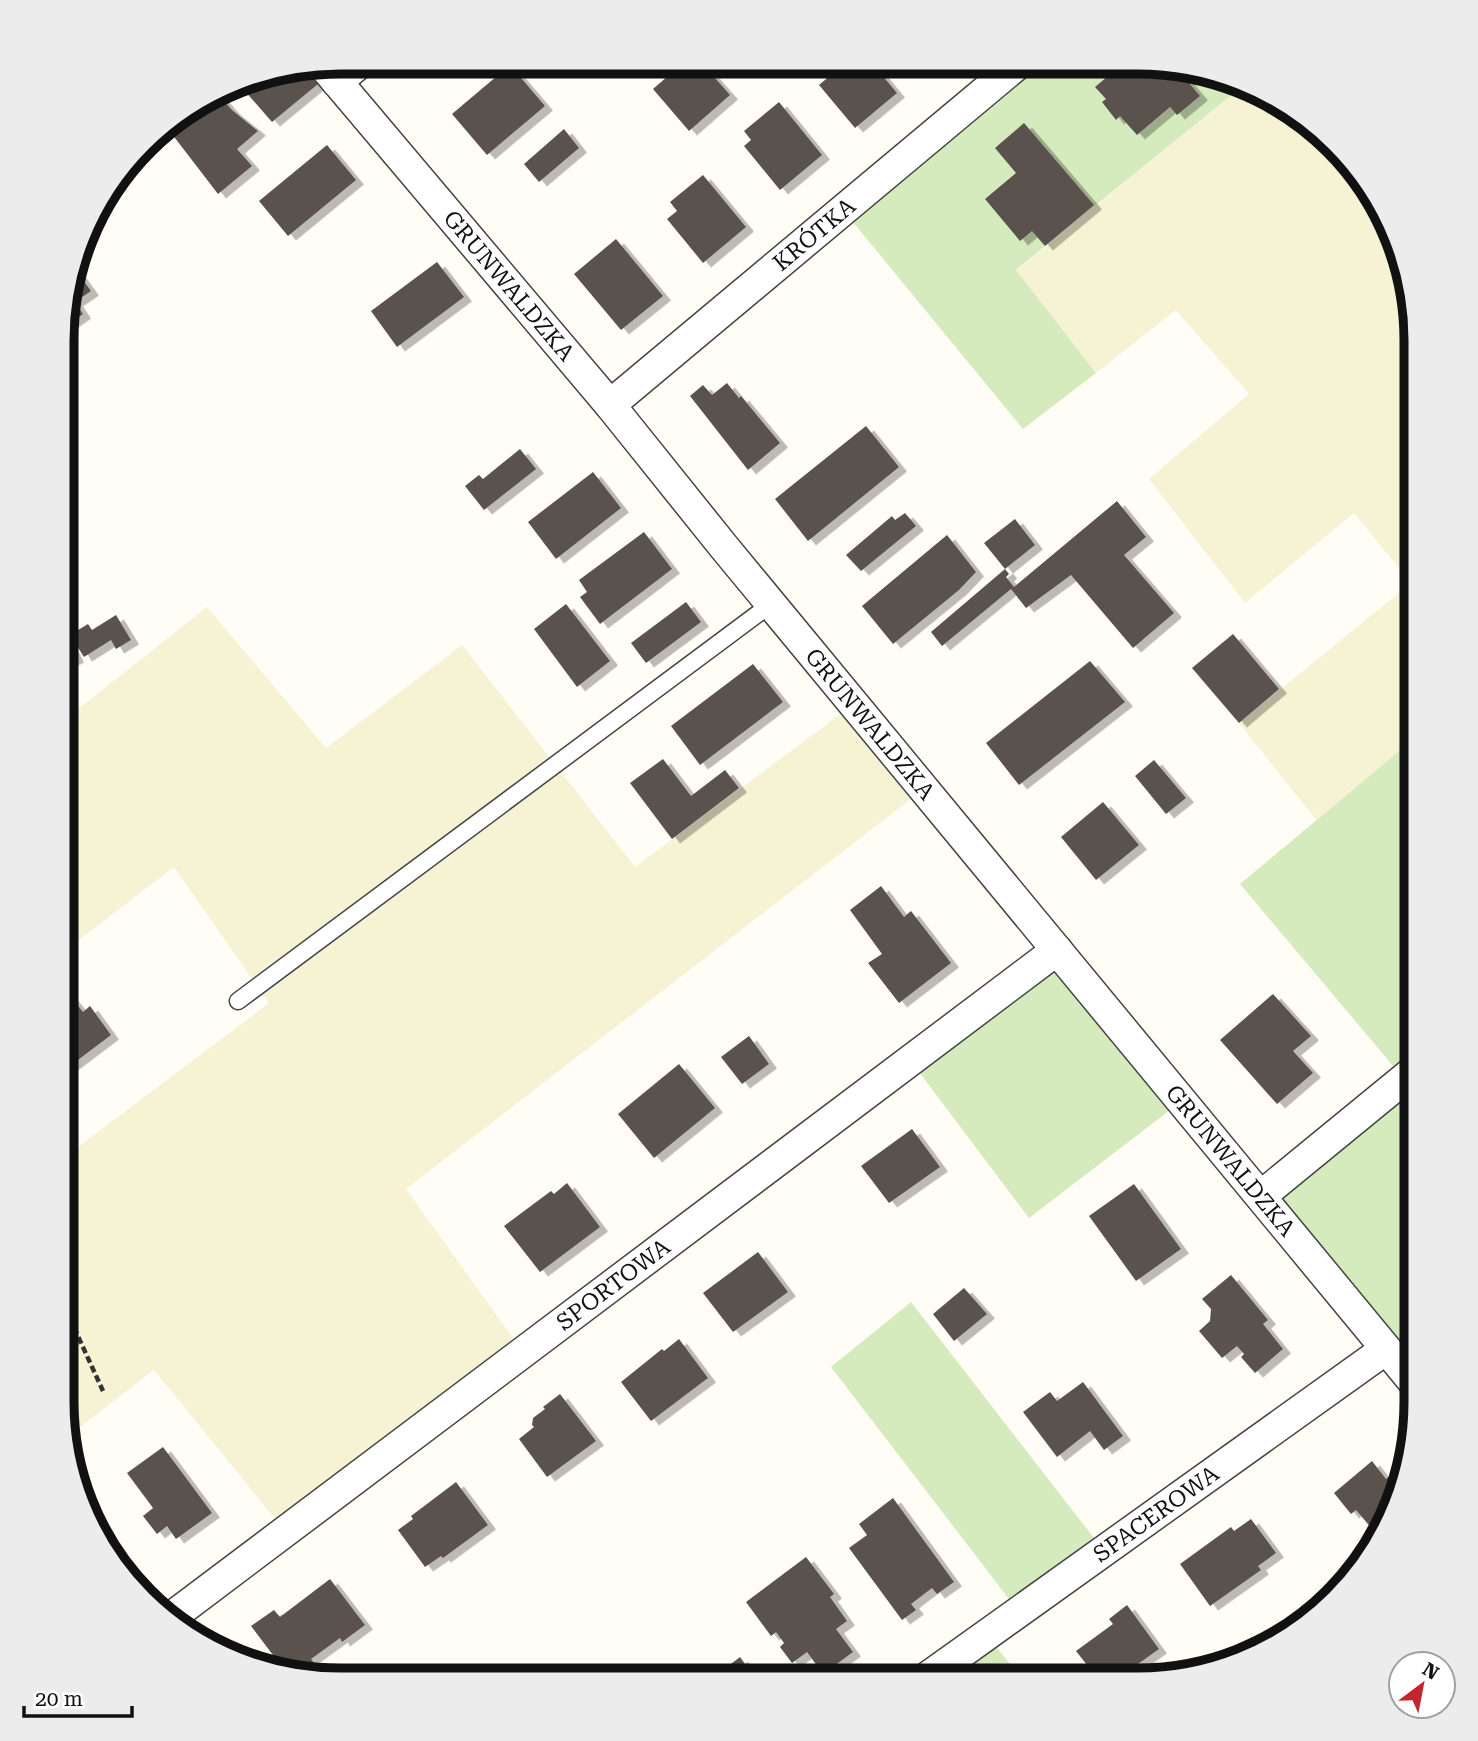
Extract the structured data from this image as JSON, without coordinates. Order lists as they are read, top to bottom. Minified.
{"streets":{"street":["KRÓTKA","GRUNWALDZKA","SPORTOWA","SPACEROWA"]},"crossings":[["KRÓTKA","GRUNWALDZKA"],["GRUNWALDZKA","SPORTOWA"],["GRUNWALDZKA","SPACEROWA"]],"scale_bar":"20 m","north":"top right"}
